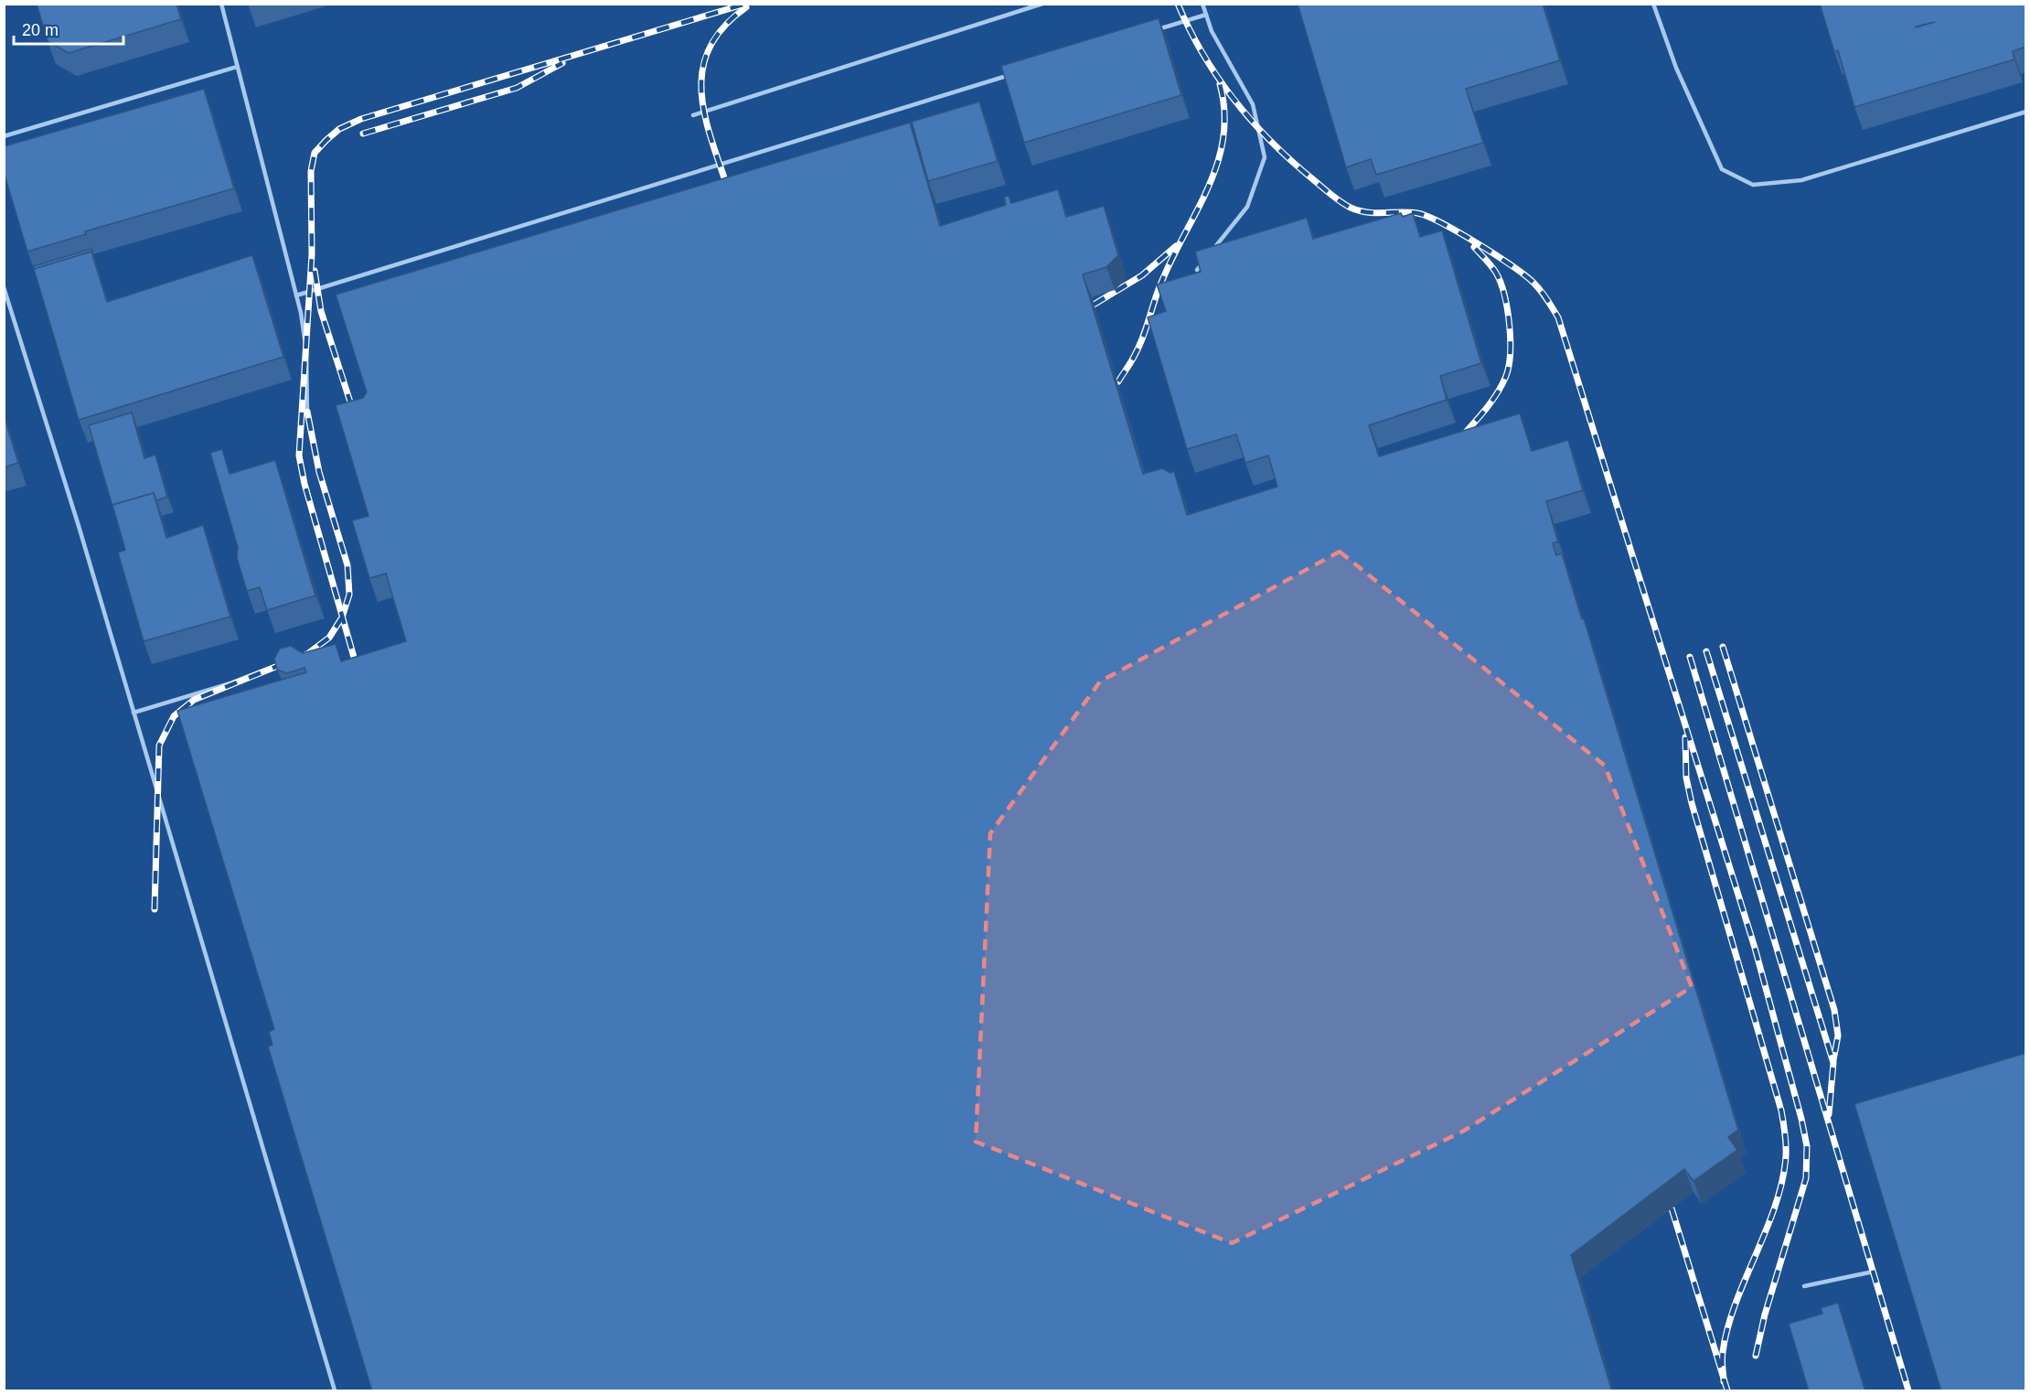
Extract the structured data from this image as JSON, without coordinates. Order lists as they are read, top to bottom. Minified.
{"scale_bar":"20 m"}
